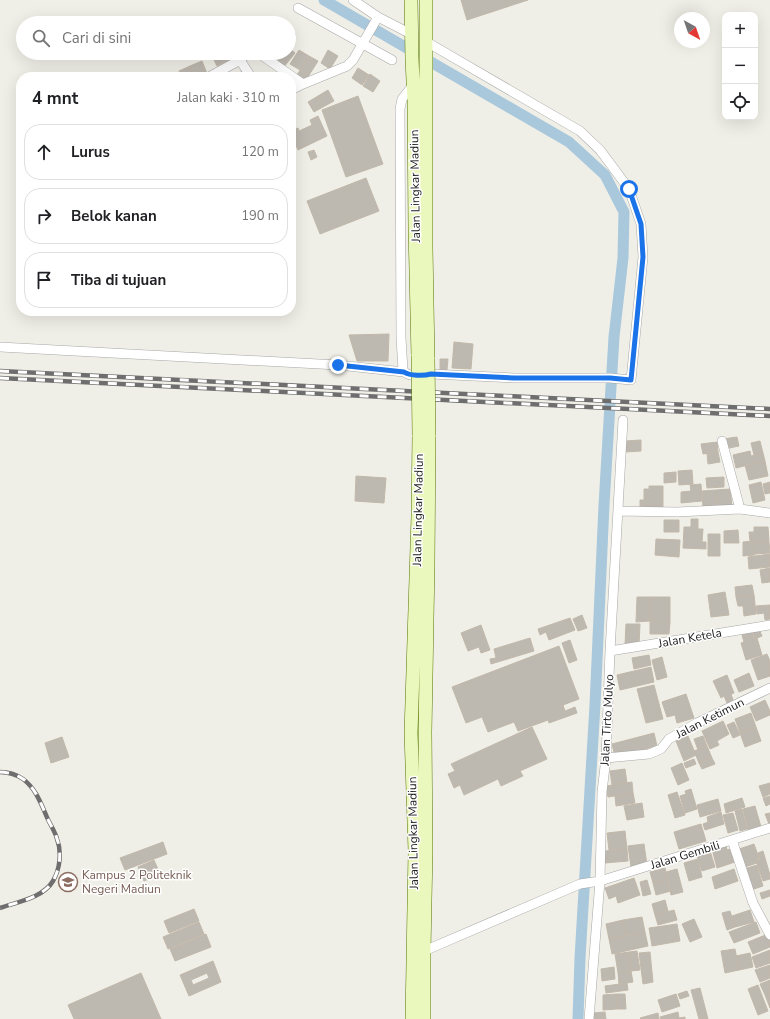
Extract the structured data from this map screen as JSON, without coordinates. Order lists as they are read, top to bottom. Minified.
{"streets":{"main road":["Jalan Lingkar Madiun"],"street":["Jalan Ketela","Jalan Ketimun","Jalan Tirto Mulyo","Jalan Gembili"]},"crossings":[["Jalan Lingkar Madiun","Jalan Gembili"],["Jalan Ketela","Jalan Tirto Mulyo"],["Jalan Ketimun","Jalan Tirto Mulyo"],["Jalan Tirto Mulyo","Jalan Gembili"]],"places":{"school or university":["Kampus 2 Politeknik Negeri Madiun"]},"north":"bottom right","page":{"map_buttons":["+","−"],"search":"Cari di sini","heading":["4 mnt","Jalan kaki · 310 m"],"list":[["Lurus","120 m"],["Belok kanan","190 m"],"Tiba di tujuan"]}}
